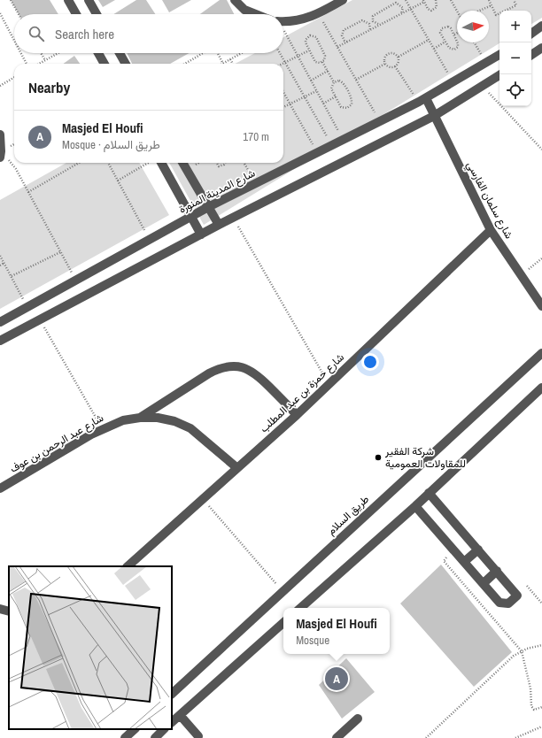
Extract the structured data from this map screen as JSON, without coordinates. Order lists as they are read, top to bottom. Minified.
{"streets":{"street":["شارع المدينة المنورة","شارع سلمان الفارسي","شارع حمزة بن عبد المطلب","شارع عبد الرحمن بن عوف","طريق السلام"]},"crossings":[["شارع المدينة المنورة","شارع سلمان الفارسي"],["شارع سلمان الفارسي","شارع حمزة بن عبد المطلب"],["شارع حمزة بن عبد المطلب","شارع عبد الرحمن بن عوف"]],"places":["شركة الفقير للمقاولات العمومية"],"north":"right","page":{"map_buttons":["+","−"],"search":"Search here","heading":"Nearby","list":[{"mark":"A","name":"Masjed El Houfi","note":"Mosque · طريق السلام","value":"170 m"}],"popup":["Masjed El Houfi","Mosque"],"pins":"A"}}
